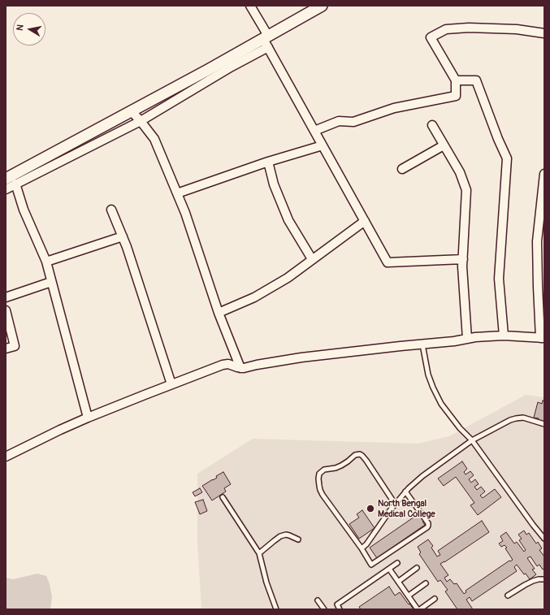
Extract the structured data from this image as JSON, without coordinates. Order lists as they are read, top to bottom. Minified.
{"places":["North Bengal Medical College"],"north":"left"}
